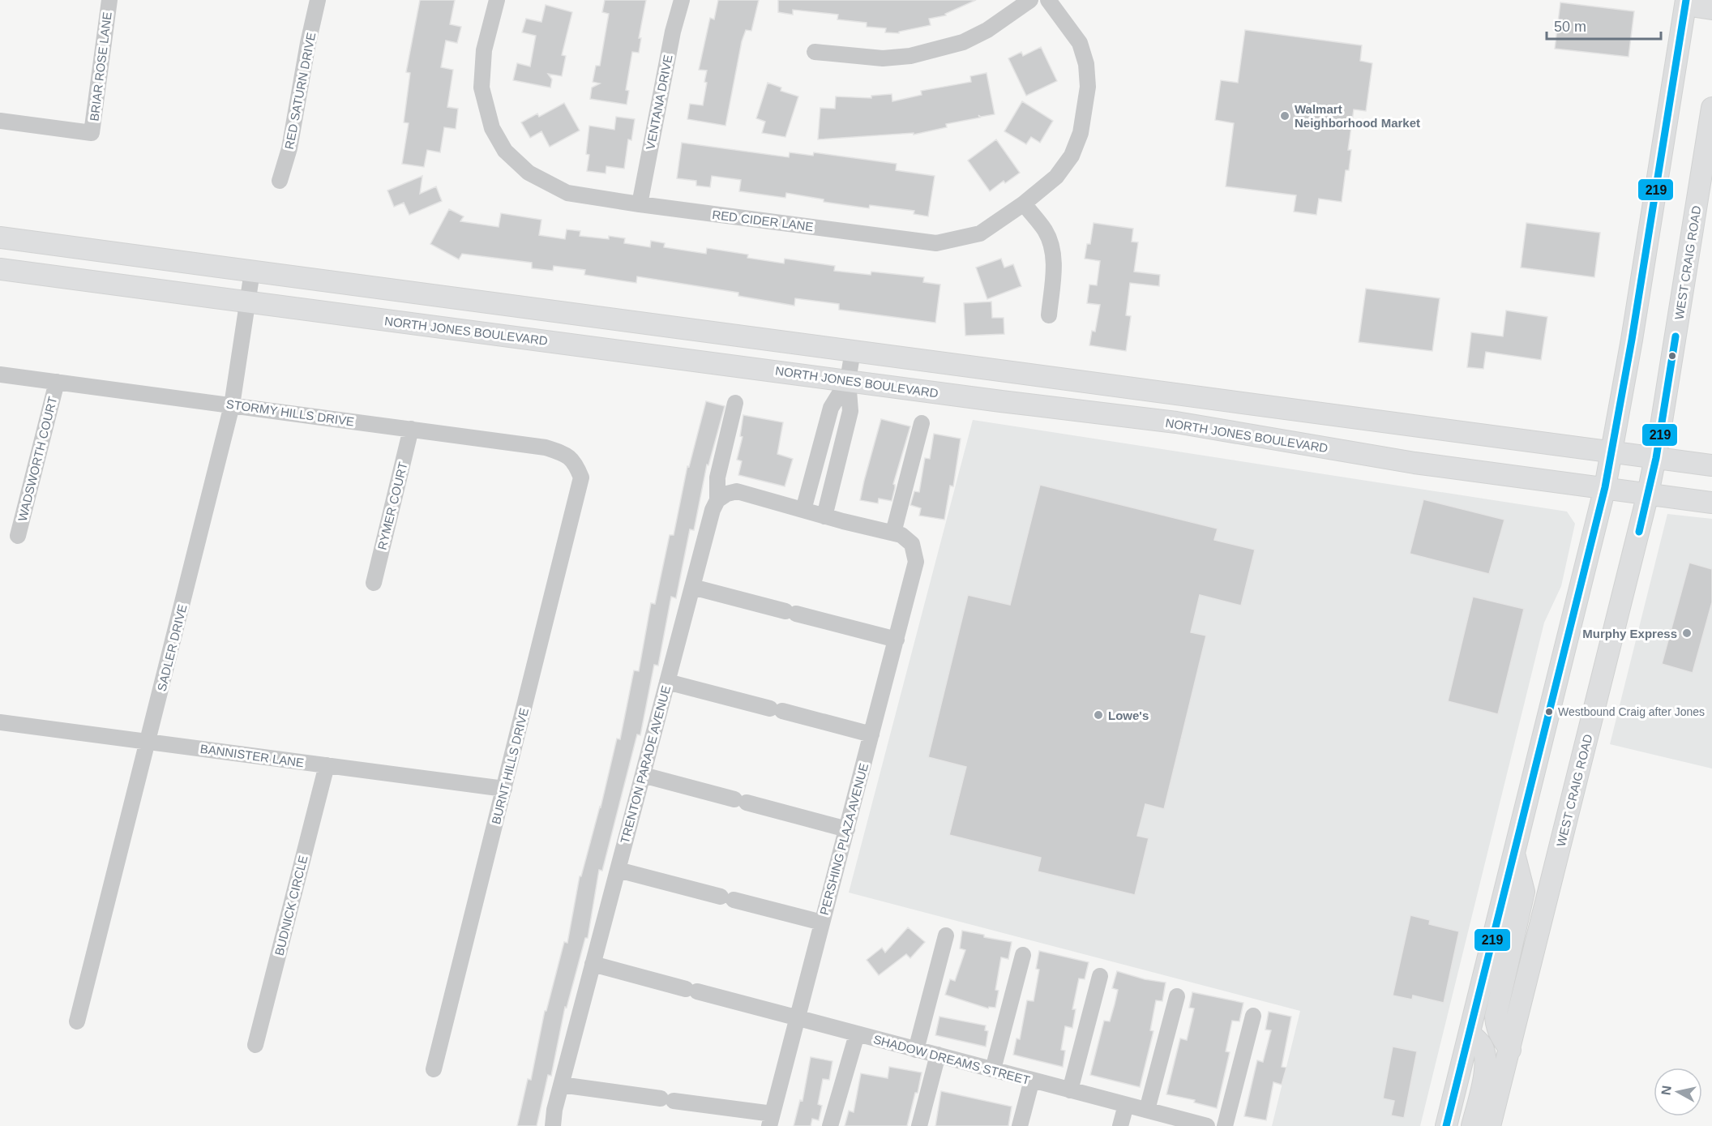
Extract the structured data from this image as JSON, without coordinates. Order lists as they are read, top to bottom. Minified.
{"streets":{"main road":["WEST CRAIG ROAD","NORTH JONES BOULEVARD"],"street":["BRIAR ROSE LANE","RED SATURN DRIVE","VENTANA DRIVE","RED CIDER LANE","STORMY HILLS DRIVE","WADSWORTH COURT","RYMER COURT","SADLER DRIVE","BANNISTER LANE","TRENTON PARADE AVENUE","BURNT HILLS DRIVE","PERSHING PLAZA AVENUE","BUDNICK CIRCLE","SHADOW DREAMS STREET"]},"crossings":[["VENTANA DRIVE","RED CIDER LANE"],["WEST CRAIG ROAD","NORTH JONES BOULEVARD"],["NORTH JONES BOULEVARD","SADLER DRIVE"],["STORMY HILLS DRIVE","WADSWORTH COURT"],["STORMY HILLS DRIVE","RYMER COURT"],["STORMY HILLS DRIVE","SADLER DRIVE"],["STORMY HILLS DRIVE","BURNT HILLS DRIVE"],["SADLER DRIVE","BANNISTER LANE"],["BANNISTER LANE","BURNT HILLS DRIVE"],["BANNISTER LANE","BUDNICK CIRCLE"],["TRENTON PARADE AVENUE","SHADOW DREAMS STREET"],["PERSHING PLAZA AVENUE","SHADOW DREAMS STREET"]],"places":["Walmart Neighborhood Market","Murphy Express","Westbound Craig after Jones","Lowe's"],"lines":["transit line 219"],"scale_bar":"50 m","north":"left"}
